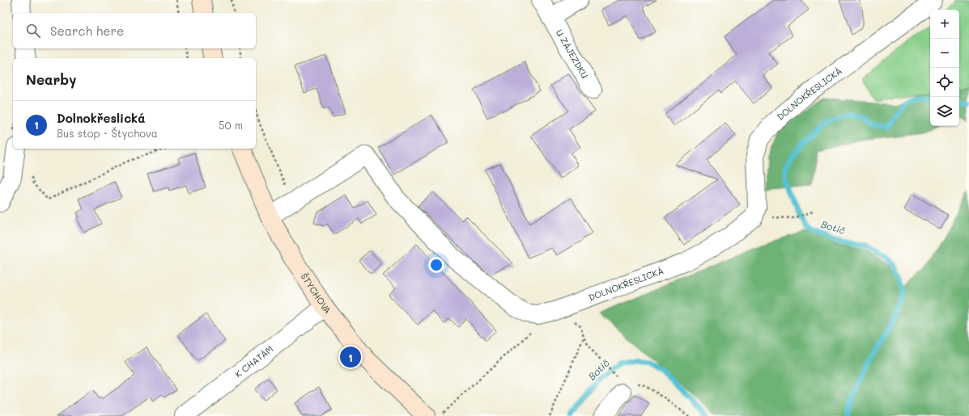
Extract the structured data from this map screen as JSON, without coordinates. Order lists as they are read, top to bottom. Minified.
{"streets":{"street":["U ZÁJEZDKU","DOLNOKŘESLICKÁ","ŠTYCHOVA","K CHATÁM"]},"crossings":[["DOLNOKŘESLICKÁ","ŠTYCHOVA"],["ŠTYCHOVA","K CHATÁM"]],"water":["Botič"],"page":{"map_buttons":["+","−"],"search":"Search here","heading":"Nearby","list":[{"mark":"1","name":"Dolnokřeslická","note":"Bus stop · Štychova","value":"50 m"}],"pins":"1"}}
